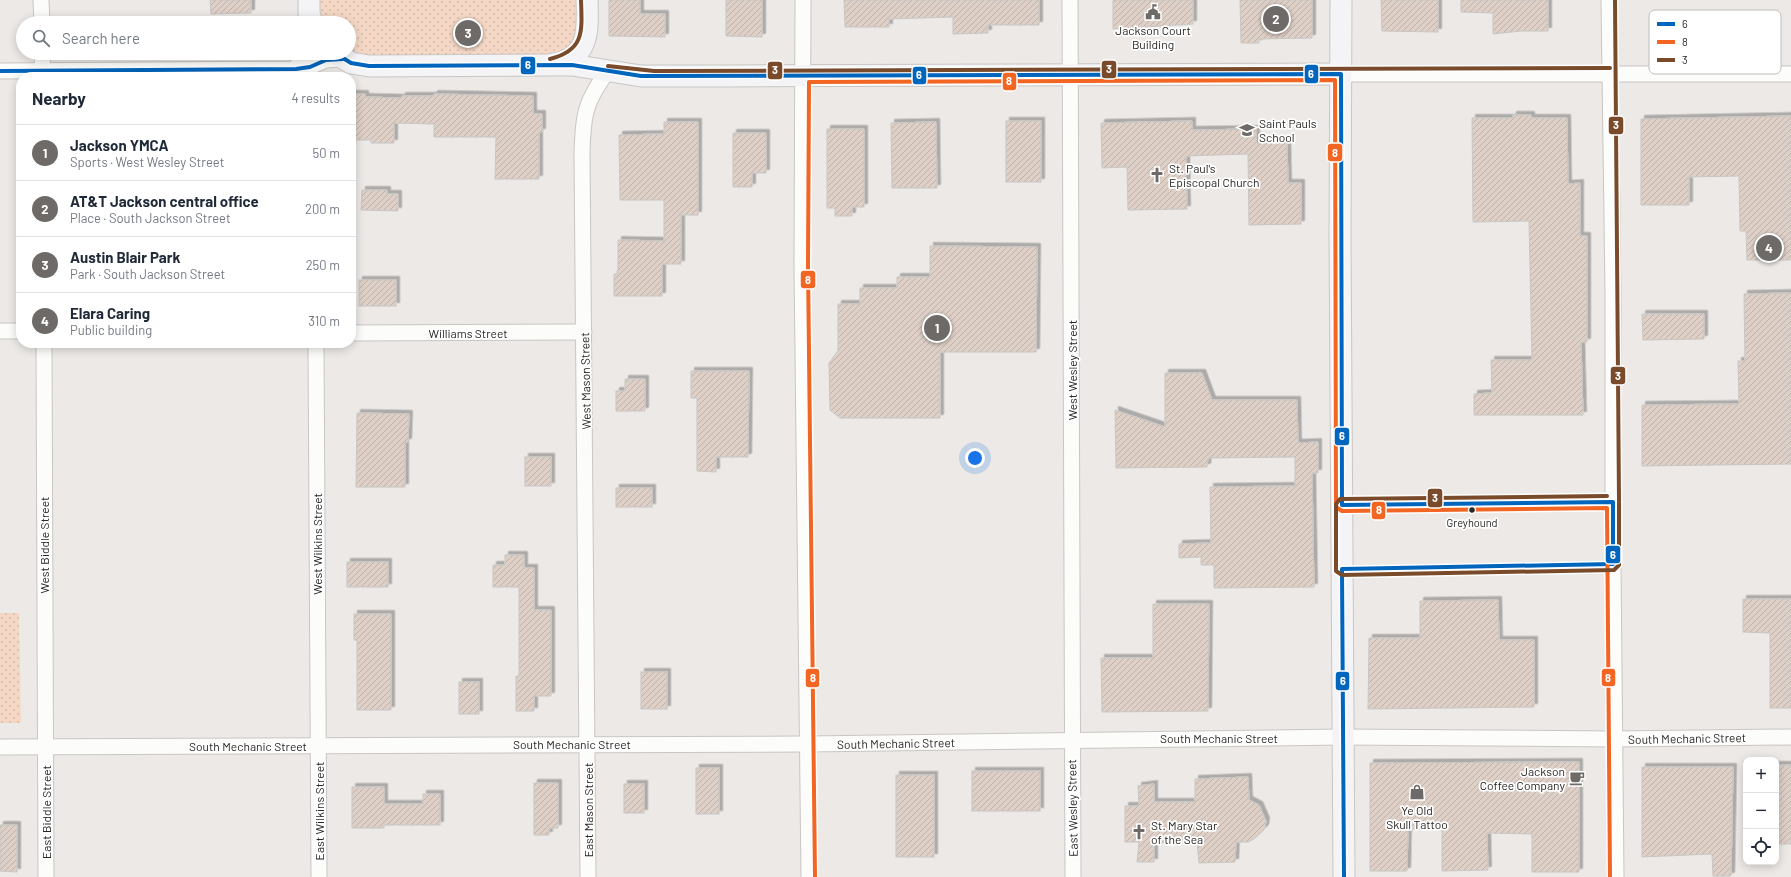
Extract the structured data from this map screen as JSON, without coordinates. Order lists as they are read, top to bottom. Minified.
{"streets":{"street":["Williams Street","West Wesley Street","West Mason Street","West Wilkins Street","West Biddle Street","South Mechanic Street","East Wesley Street","East Mason Street","East Wilkins Street","East Biddle Street"]},"crossings":[["Williams Street","West Mason Street"],["West Wesley Street","South Mechanic Street"],["West Wesley Street","East Wesley Street"],["West Mason Street","South Mechanic Street"],["West Mason Street","East Mason Street"],["West Wilkins Street","South Mechanic Street"],["West Wilkins Street","East Wilkins Street"],["West Biddle Street","South Mechanic Street"],["West Biddle Street","East Biddle Street"],["South Mechanic Street","East Wesley Street"],["South Mechanic Street","East Mason Street"],["South Mechanic Street","East Wilkins Street"],["South Mechanic Street","East Biddle Street"]],"places":{"public building":["Jackson Court Building"],"school or university":["Saint Pauls School"],"church":["St. Paul's Episcopal Church","St. Mary Star of the Sea"],"other":["Greyhound"],"cafe":["Jackson Coffee Company"],"shop":["Ye Old Skull Tattoo"]},"lines":["transit line 3","transit line 6","transit line 8"],"legend":["6","8","3"],"page":{"pins":["2","3","4","1"],"search":"Search here","heading":["Nearby","4 results"],"list":[{"mark":"1","name":"Jackson YMCA","note":"Sports · West Wesley Street","value":"50 m"},{"mark":"2","name":"AT&T Jackson central office","note":"Place · South Jackson Street","value":"200 m"},{"mark":"3","name":"Austin Blair Park","note":"Park · South Jackson Street","value":"250 m"},{"mark":"4","name":"Elara Caring","note":"Public building","value":"310 m"}],"map_buttons":["+","−"]}}
